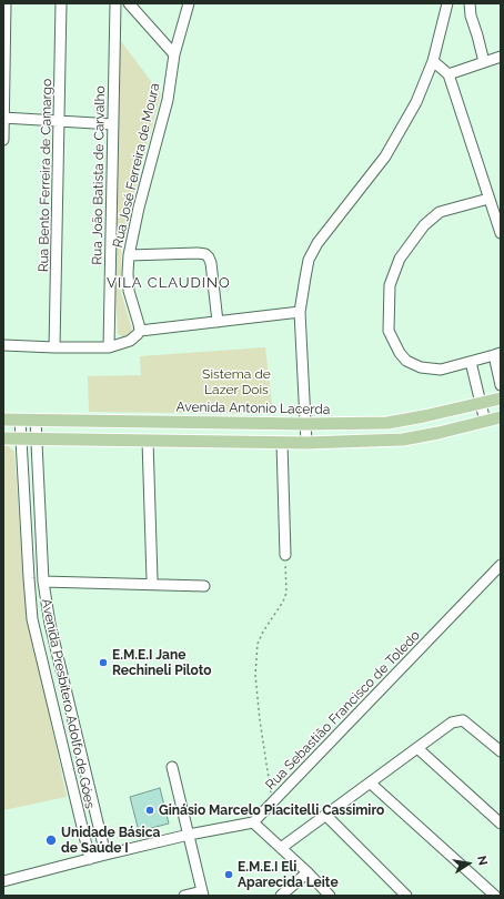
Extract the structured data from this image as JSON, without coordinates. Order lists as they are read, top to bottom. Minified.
{"streets":{"main road":["Avenida Antonio Lacerda"],"street":["Rua José Ferreira de Moura","Rua Bento Ferreira de Camargo","Rua João Batista de Carvalho","Avenida Presbítero Adolfo de Góes","Rua Sebastião Francisco de Toledo"]},"crossings":[["Avenida Antonio Lacerda","Avenida Presbítero Adolfo de Góes"]],"districts":["VILA CLAUDINO"],"parks":["Sistema de Lazer Dois"],"places":["E.M.E.I Jane Rechineli Piloto","Ginásio Marcelo Piacitelli Cassimiro","Unidade Básica de Saúde I","E.M.E.I Eli Aparecida Leite"],"north":"right"}
